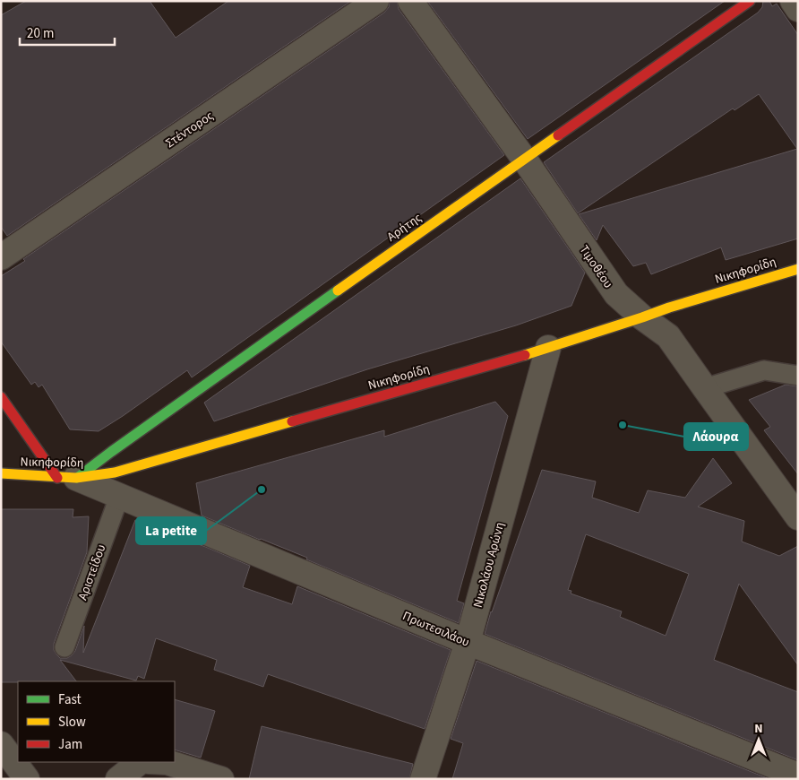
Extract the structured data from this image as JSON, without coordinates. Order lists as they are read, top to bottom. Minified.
{"streets":{"street":["Στέντορος","Αρήτης","Τιμοθέου","Νικηφορίδη","Νικολάου Αρώνη","Πρωτεσιλάου"],"lane":["Αριστείδου"]},"crossings":[["Αρήτης","Τιμοθέου"],["Αρήτης","Νικηφορίδη"],["Αρήτης","Πρωτεσιλάου"],["Τιμοθέου","Νικηφορίδη"],["Νικηφορίδη","Νικολάου Αρώνη"],["Νικηφορίδη","Πρωτεσιλάου"],["Νικολάου Αρώνη","Πρωτεσιλάου"],["Αριστείδου","Πρωτεσιλάου"]],"places":["Λάουρα","La petite"],"legend":["Fast","Slow","Jam"],"scale_bar":"20 m","north":"top"}
